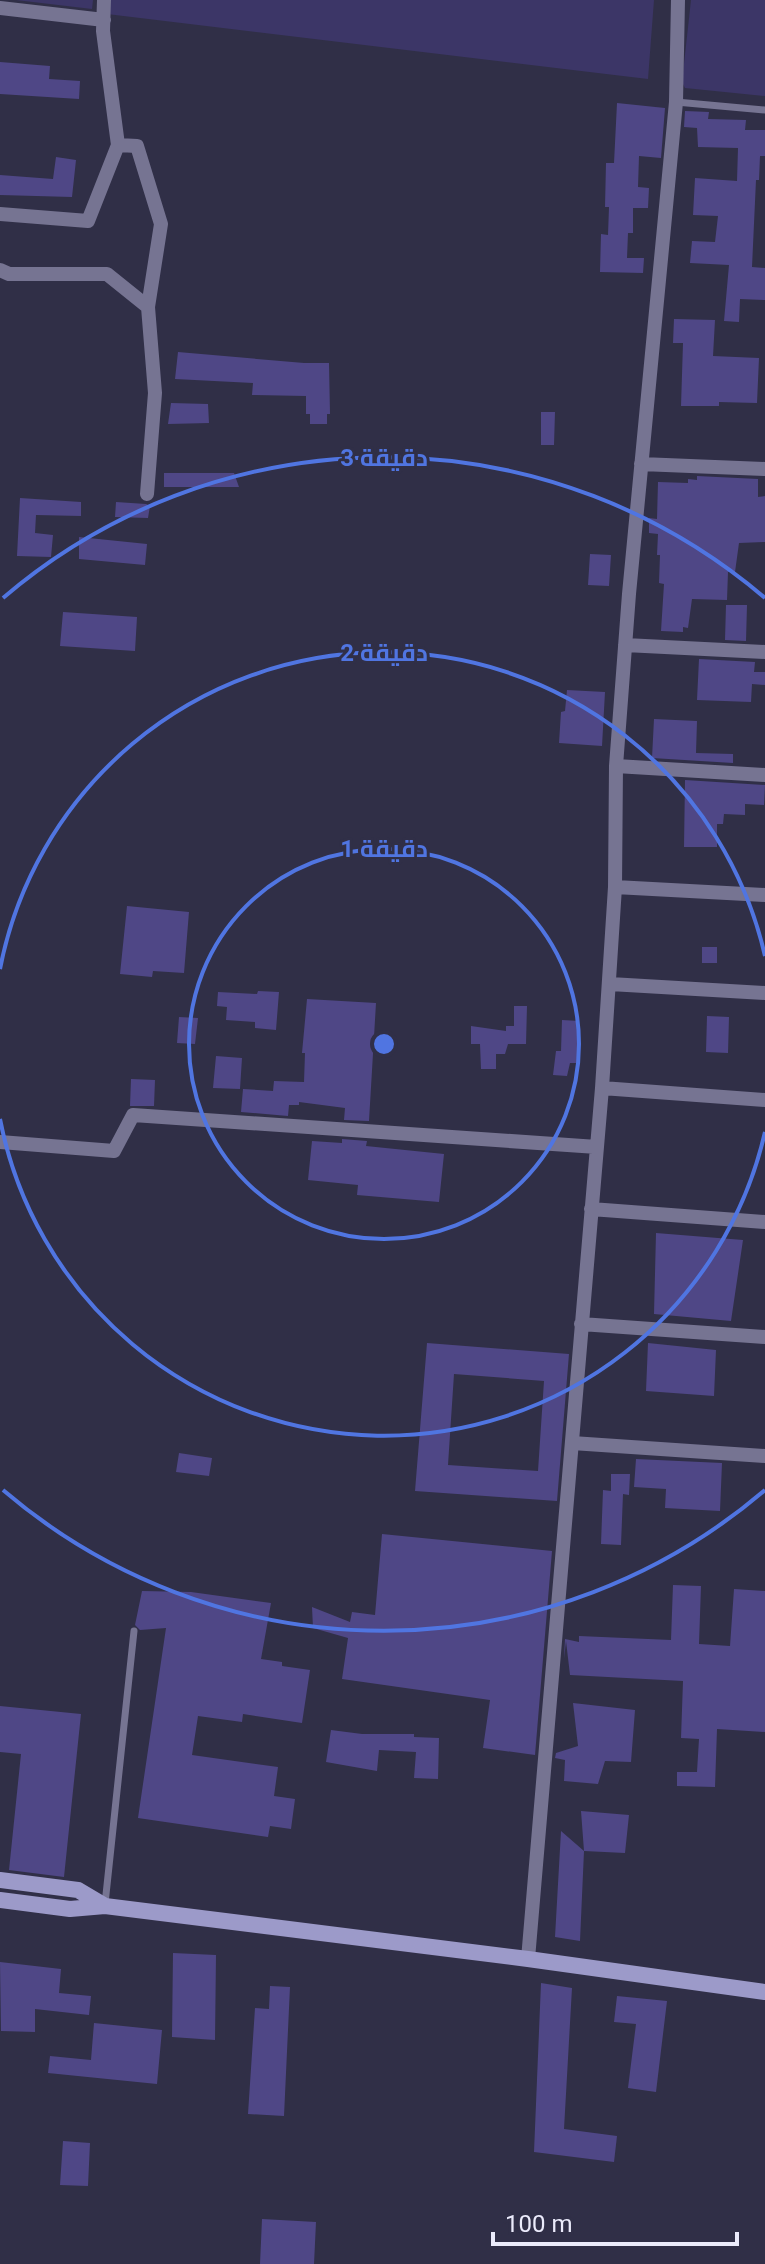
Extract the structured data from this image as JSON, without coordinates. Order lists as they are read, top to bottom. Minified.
{"scale_bar":"100 m","rings":["3 دقيقة","2 دقيقة","1 دقيقة"]}
